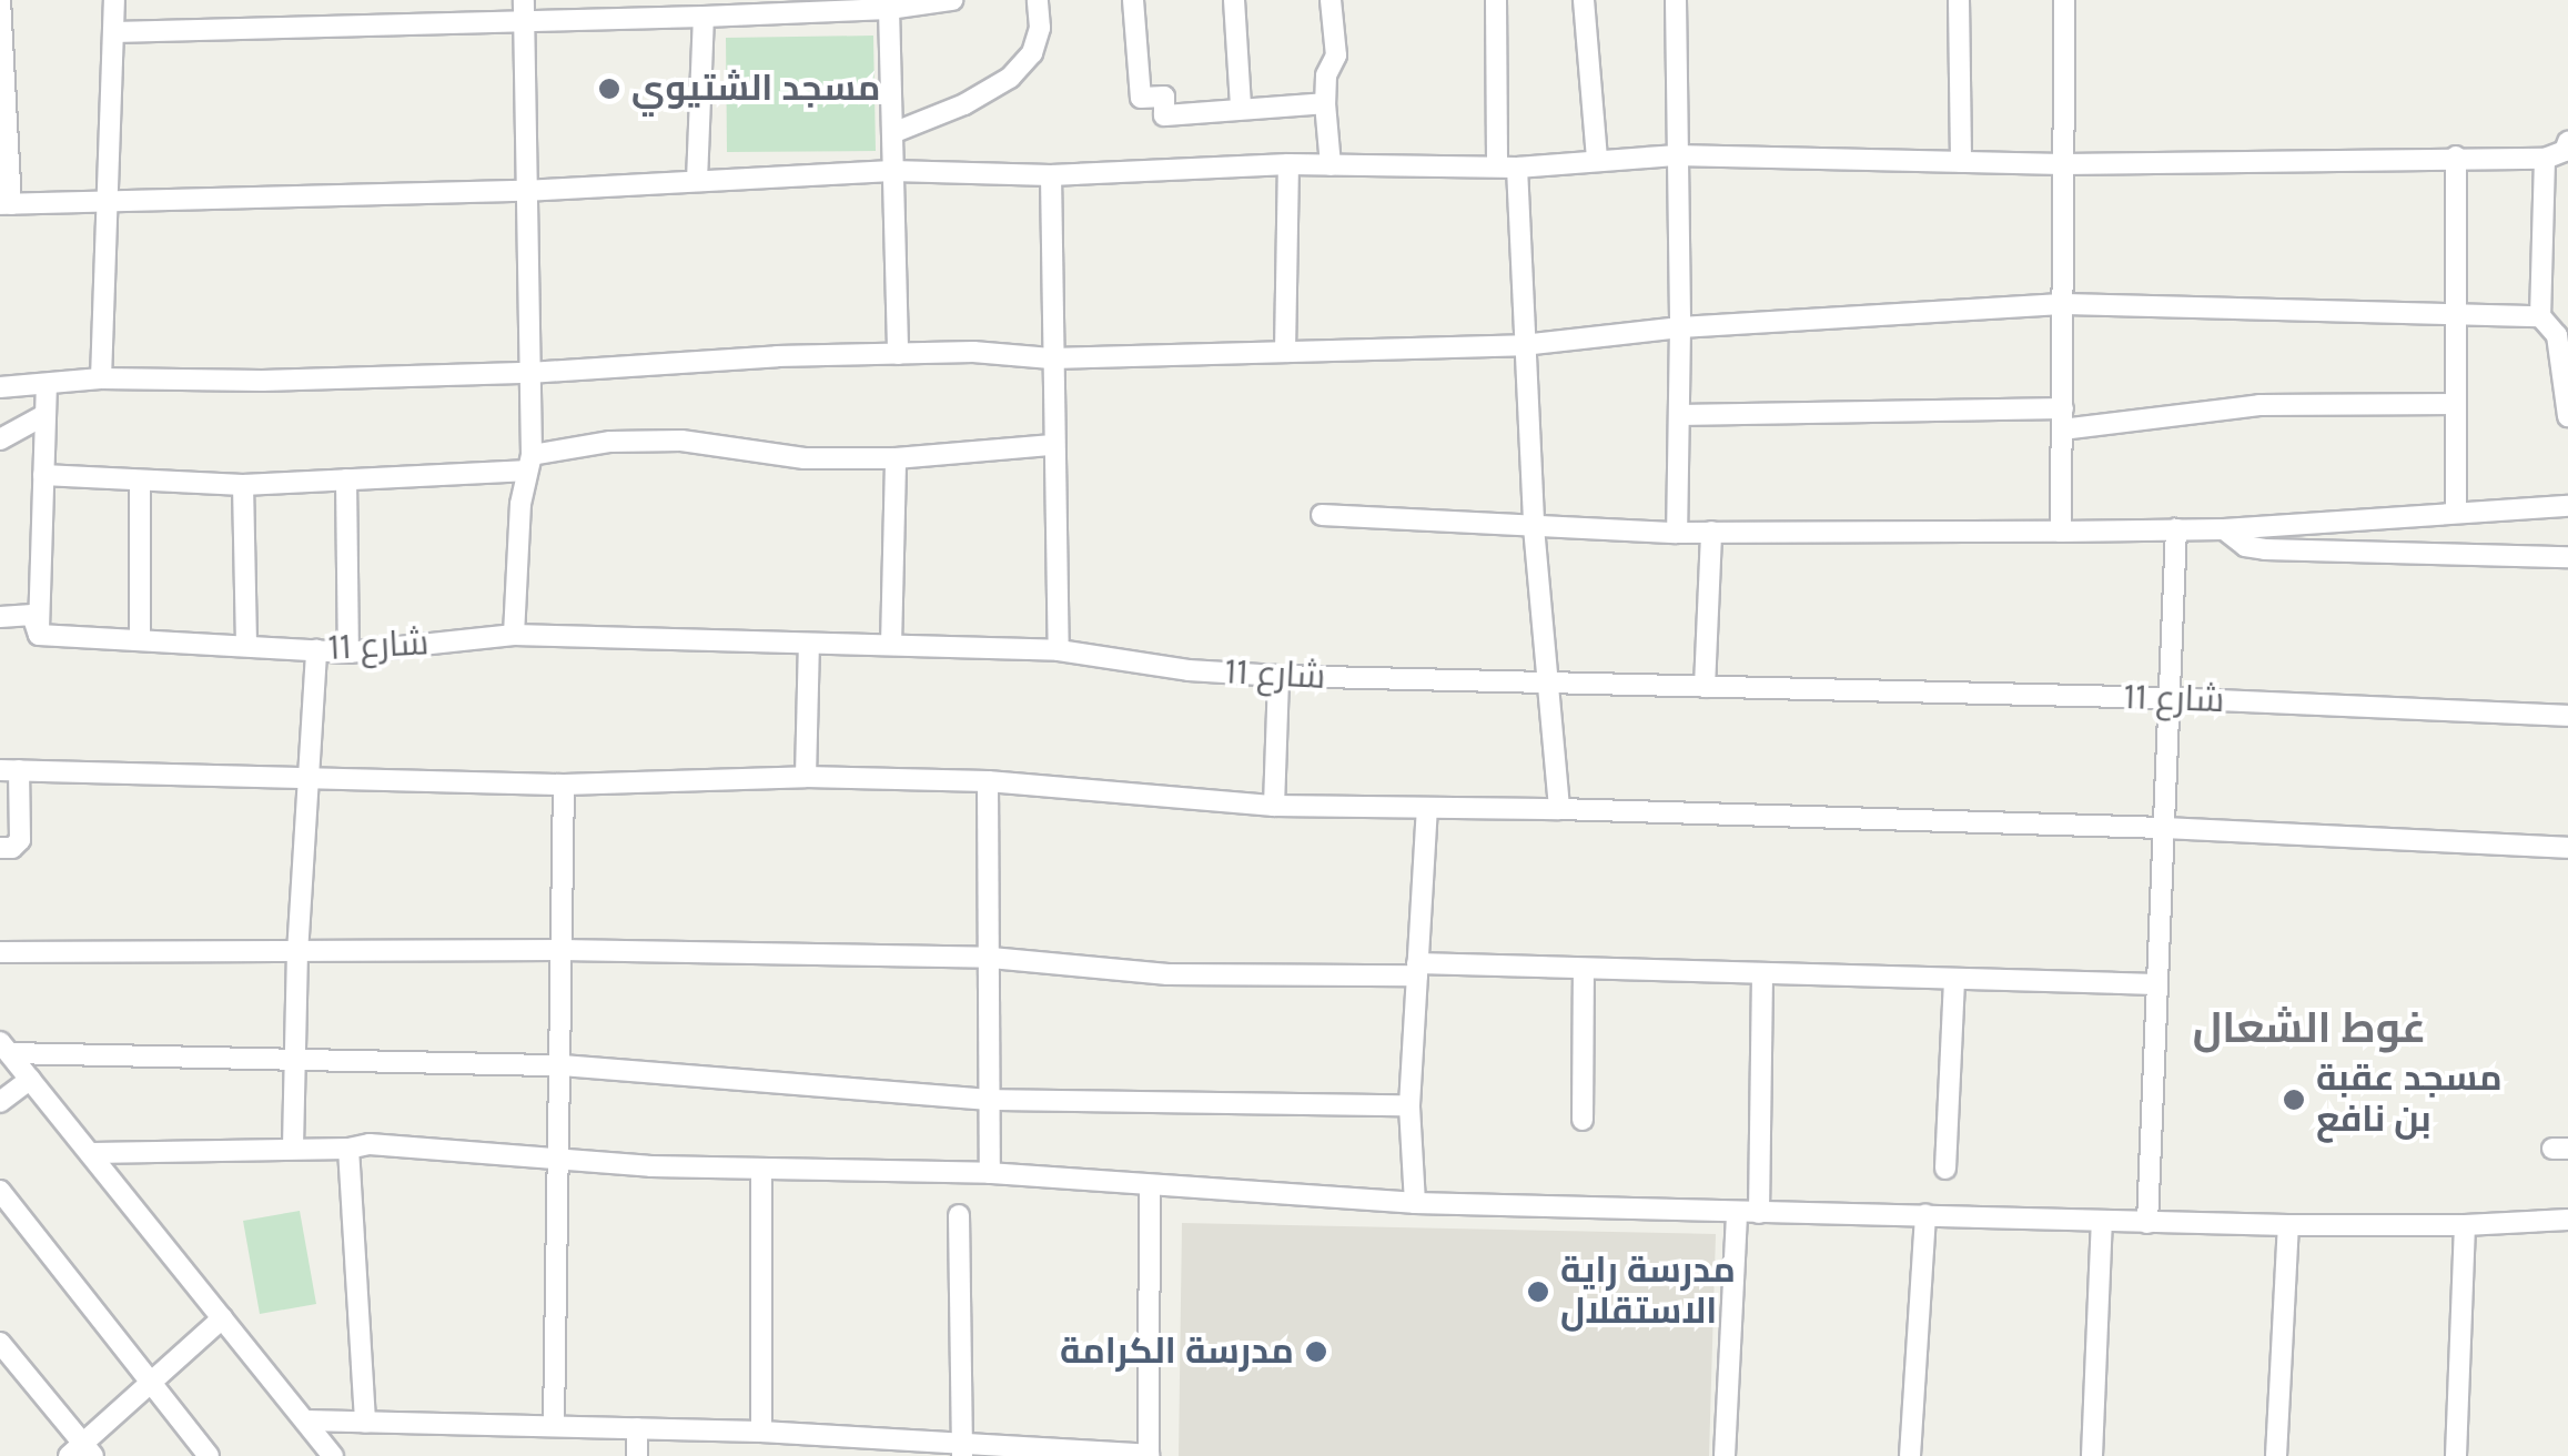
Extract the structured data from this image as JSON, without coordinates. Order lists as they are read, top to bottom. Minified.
{"streets":{"street":["شارع 11"]},"districts":["غوط الشعال"],"places":["مسجد الشتيوي","مسجد عقبة بن نافع","مدرسة راية الاستقلال","مدرسة الكرامة"]}
